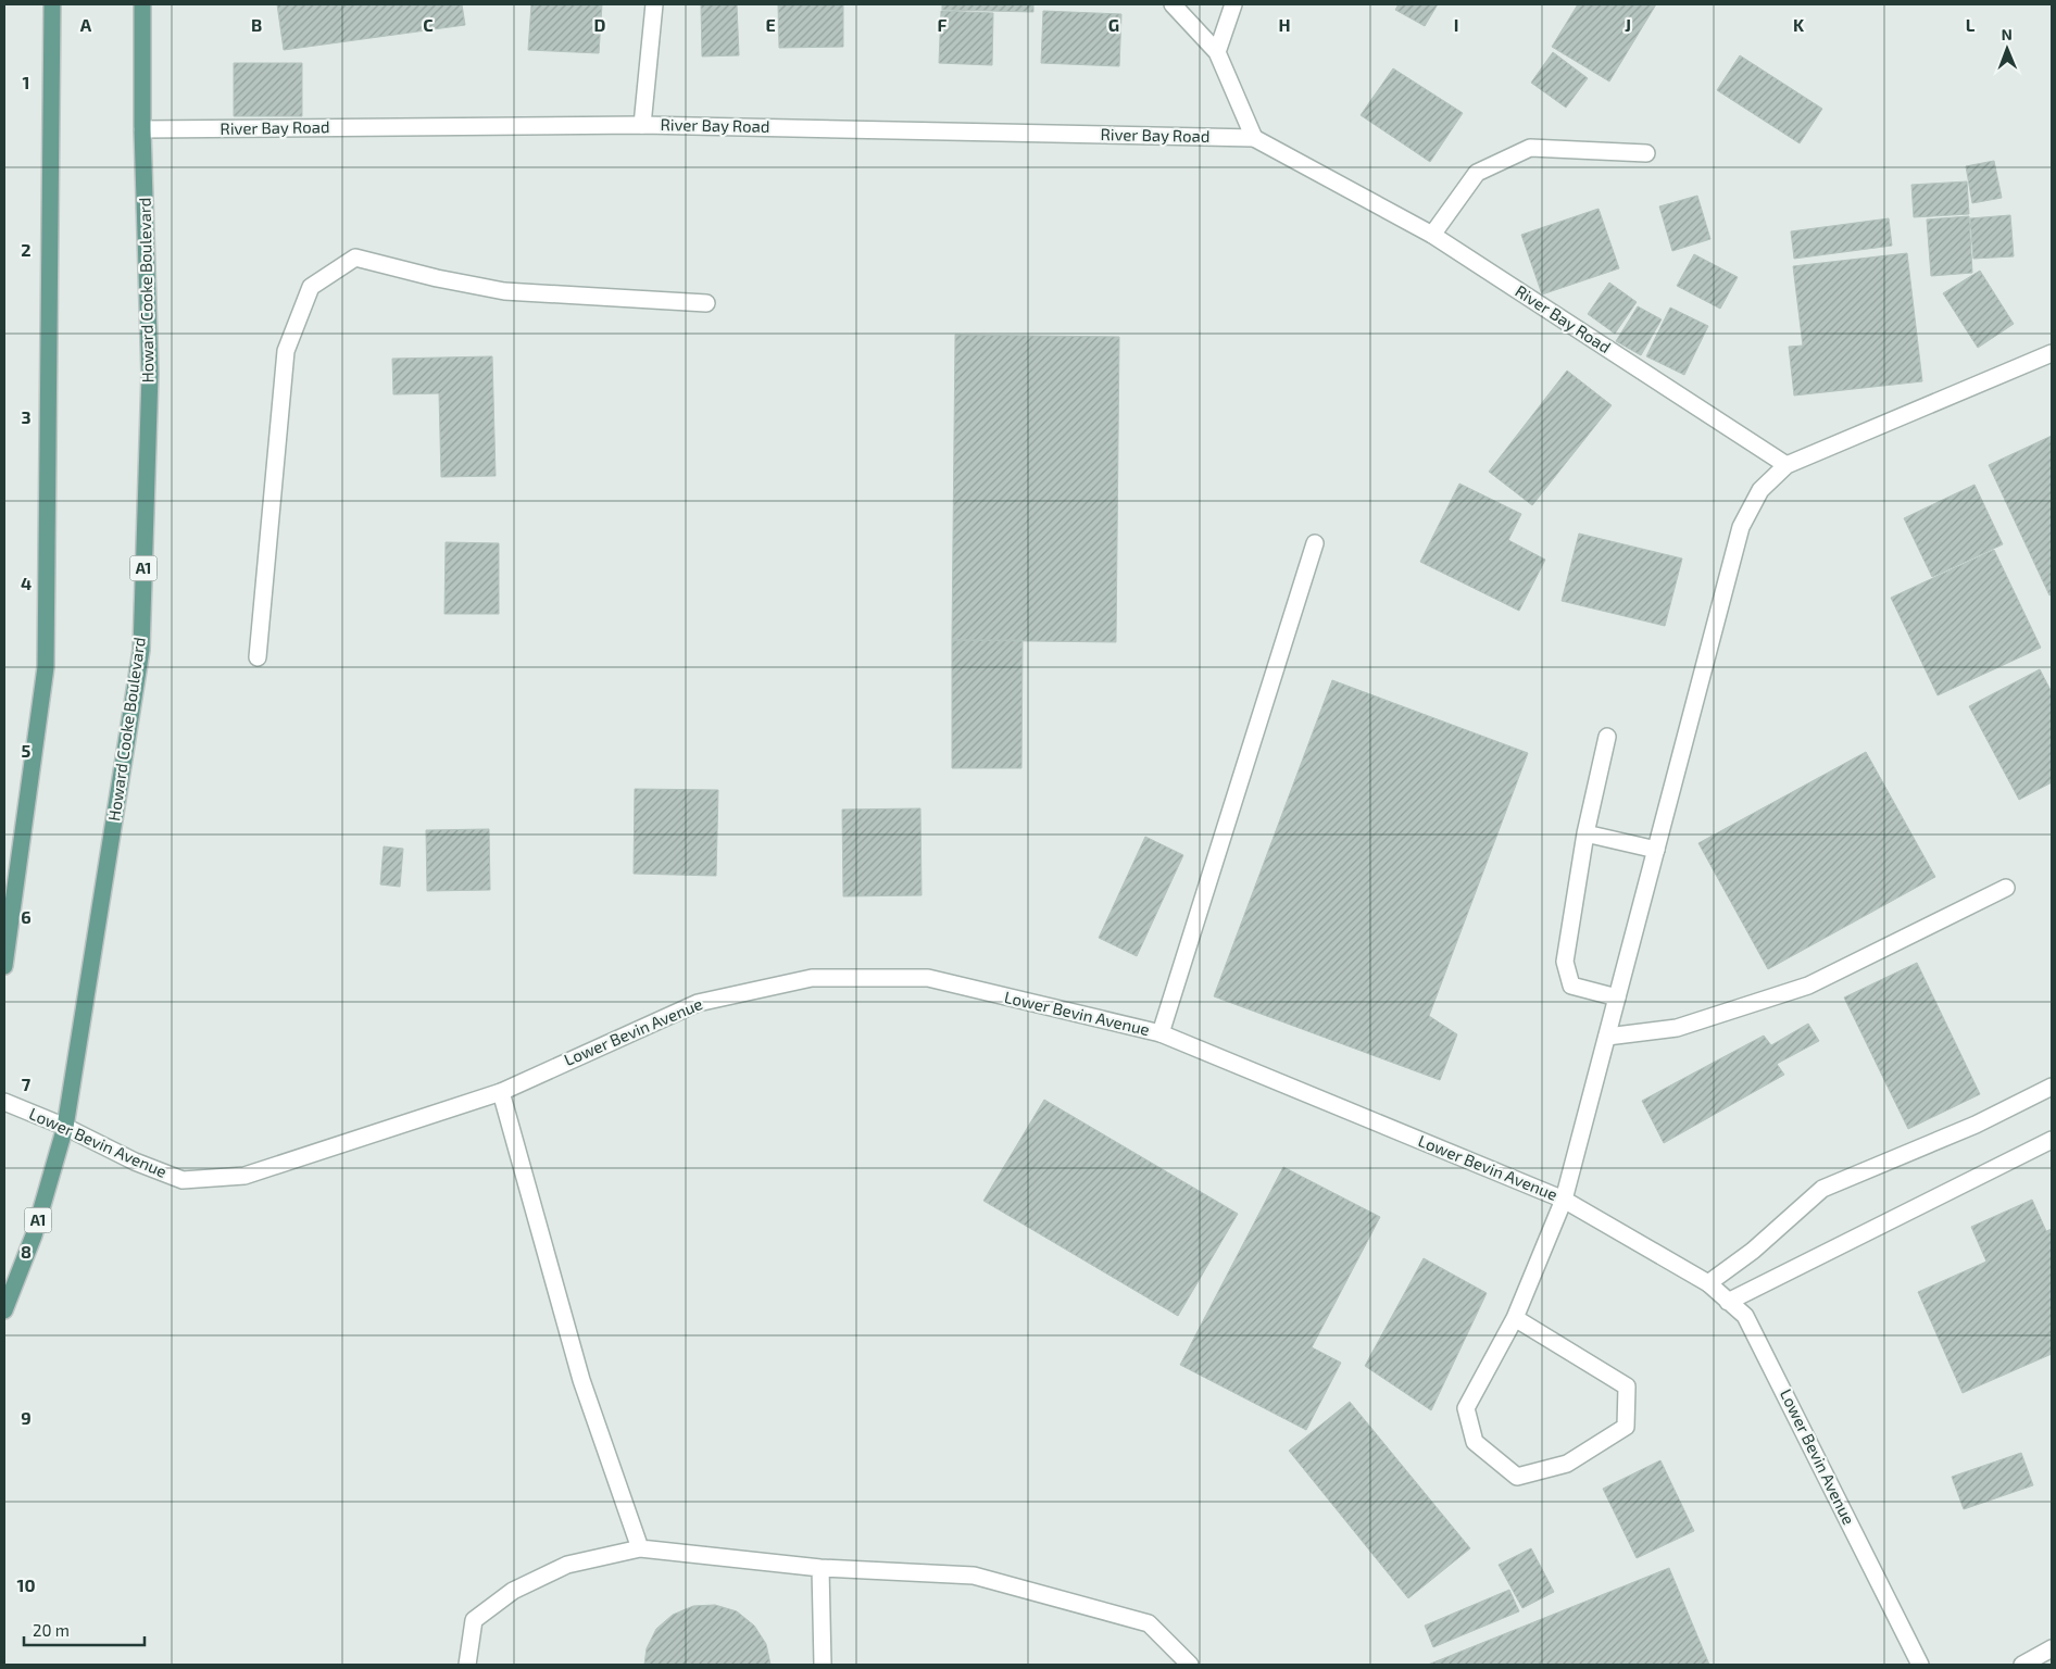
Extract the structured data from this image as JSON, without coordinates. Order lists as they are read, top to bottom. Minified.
{"streets":{"main road":["Howard Cooke Boulevard","A1"],"street":["River Bay Road","Lower Bevin Avenue"]},"crossings":[["River Bay Road","Howard Cooke Boulevard"],["Howard Cooke Boulevard","Lower Bevin Avenue"]],"scale_bar":"20 m","north":"top","grid":{"columns":["A","B","C","D","E","F","G","H","I","J","K","L"],"rows":["1","2","3","4","5","6","7","8","9","10"]}}
